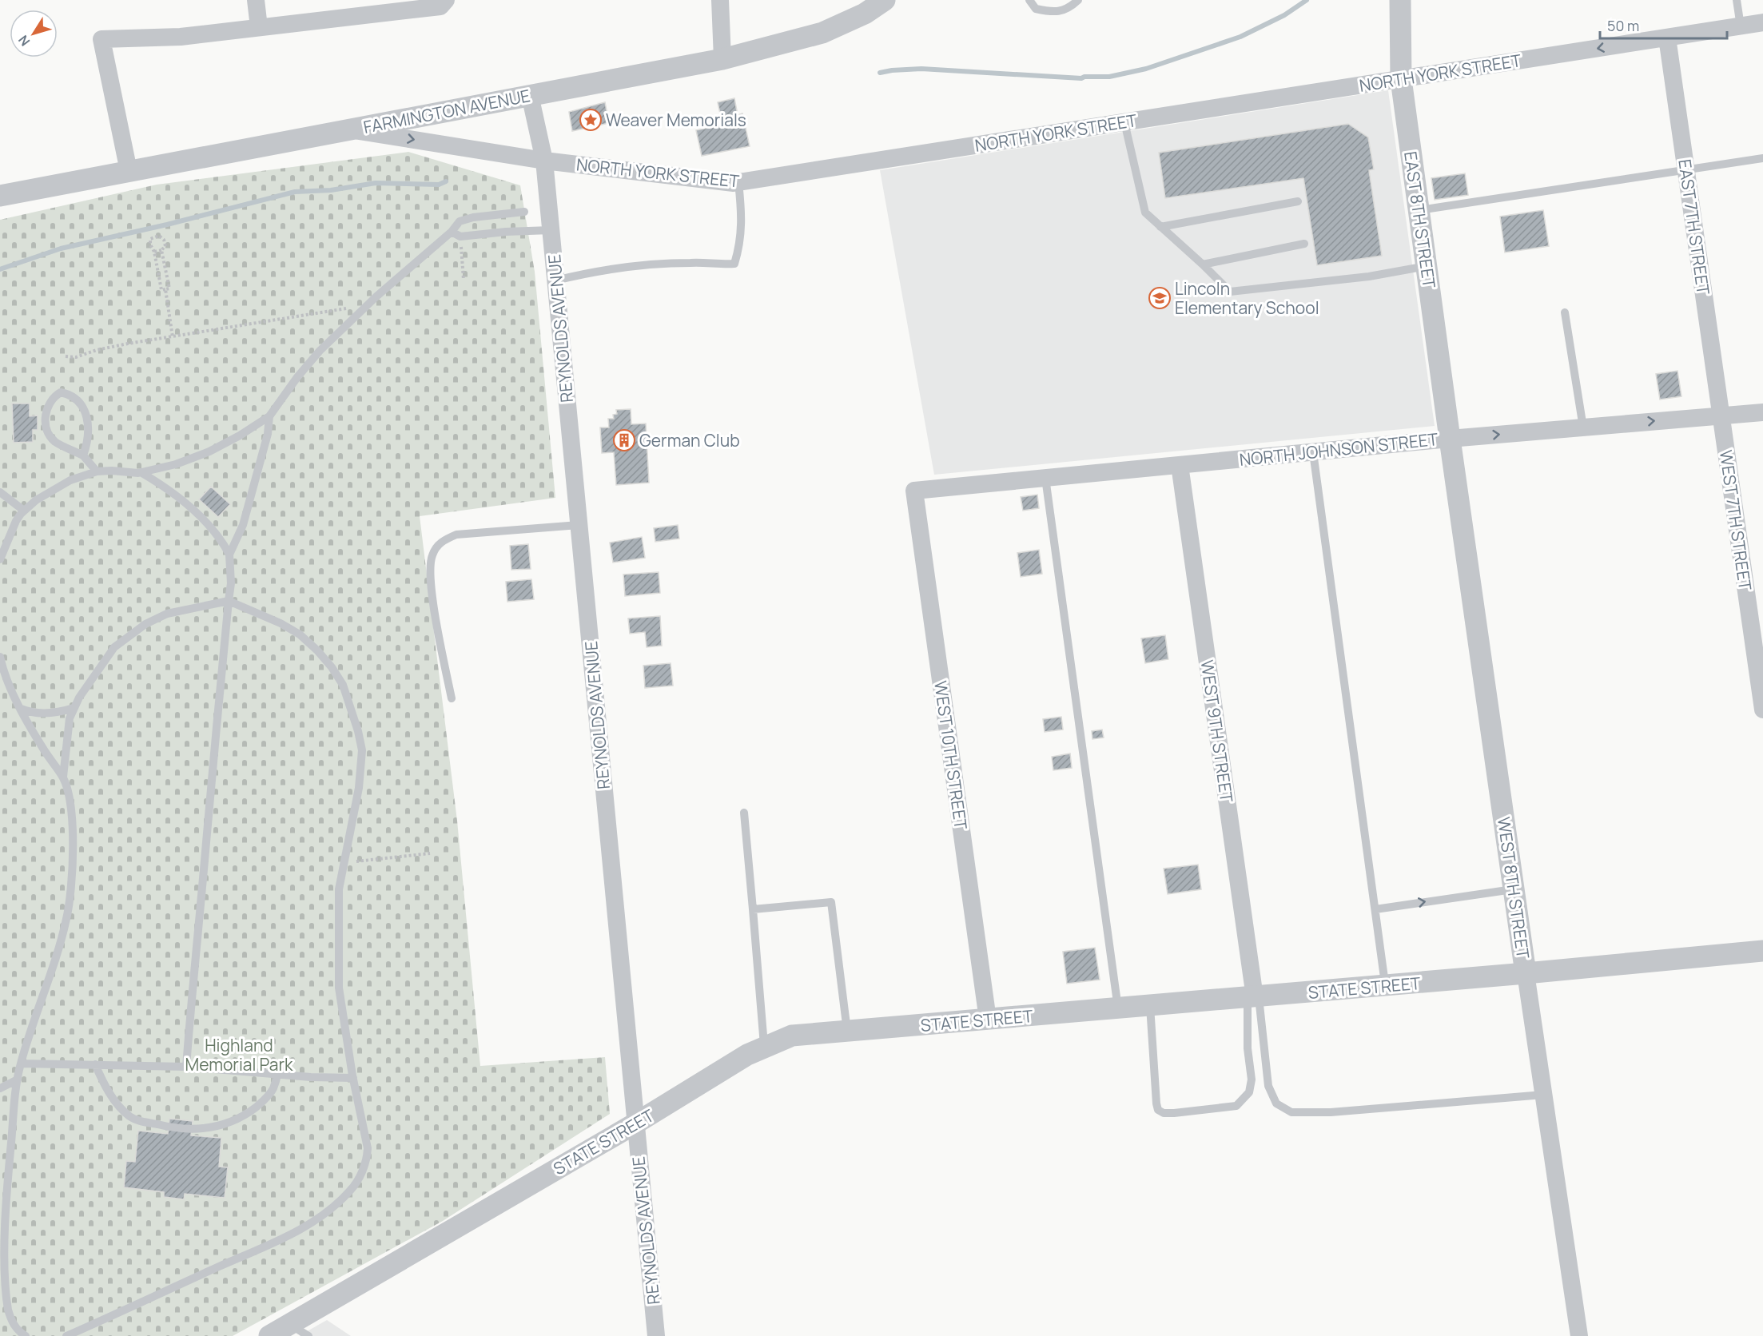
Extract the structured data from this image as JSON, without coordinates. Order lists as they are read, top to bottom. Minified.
{"streets":{"street":["NORTH YORK STREET","FARMINGTON AVENUE","EAST 8TH STREET","EAST 7TH STREET","REYNOLDS AVENUE","NORTH JOHNSON STREET","WEST 7TH STREET","WEST 9TH STREET","WEST 10TH STREET","WEST 8TH STREET","STATE STREET"]},"crossings":[["NORTH YORK STREET","FARMINGTON AVENUE"],["NORTH YORK STREET","EAST 8TH STREET"],["NORTH YORK STREET","EAST 7TH STREET"],["NORTH YORK STREET","REYNOLDS AVENUE"],["FARMINGTON AVENUE","REYNOLDS AVENUE"],["EAST 8TH STREET","NORTH JOHNSON STREET"],["EAST 8TH STREET","WEST 8TH STREET"],["EAST 7TH STREET","NORTH JOHNSON STREET"],["EAST 7TH STREET","WEST 7TH STREET"],["REYNOLDS AVENUE","STATE STREET"],["NORTH JOHNSON STREET","WEST 7TH STREET"],["NORTH JOHNSON STREET","WEST 9TH STREET"],["NORTH JOHNSON STREET","WEST 10TH STREET"],["NORTH JOHNSON STREET","WEST 8TH STREET"],["WEST 9TH STREET","STATE STREET"],["WEST 10TH STREET","STATE STREET"],["WEST 8TH STREET","STATE STREET"]],"parks":["Highland Memorial Park"],"places":{"place":["Weaver Memorials"],"school or university":["Lincoln Elementary School"],"building":["German Club"]},"scale_bar":"50 m","north":"bottom left"}
